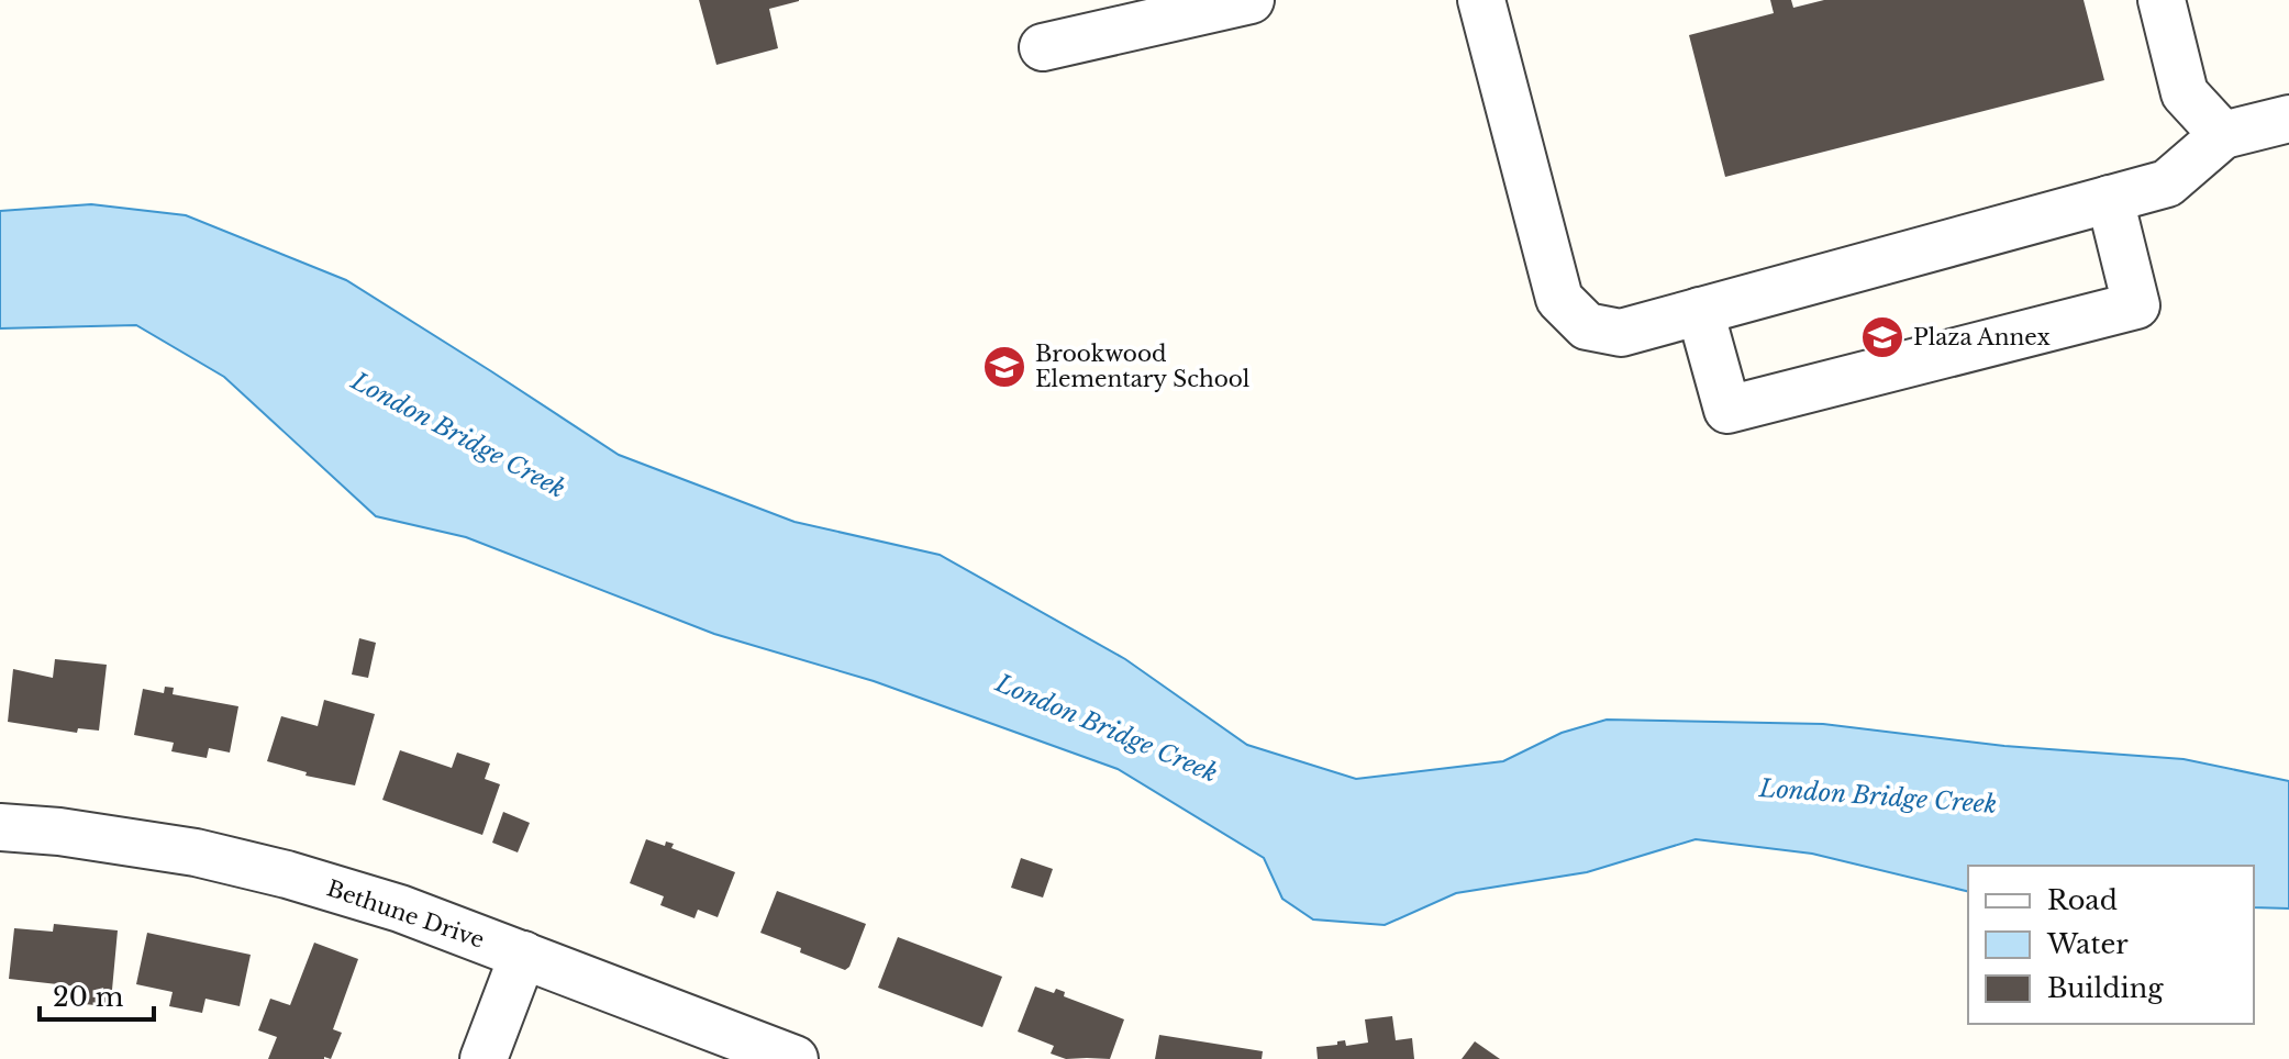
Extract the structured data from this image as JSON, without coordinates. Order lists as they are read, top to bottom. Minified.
{"streets":{"street":["Bethune Drive"]},"water":["London Bridge Creek"],"places":{"school or university":["Plaza Annex","Brookwood Elementary School"]},"legend":["Road","Water","Building"],"scale_bar":"20 m"}
